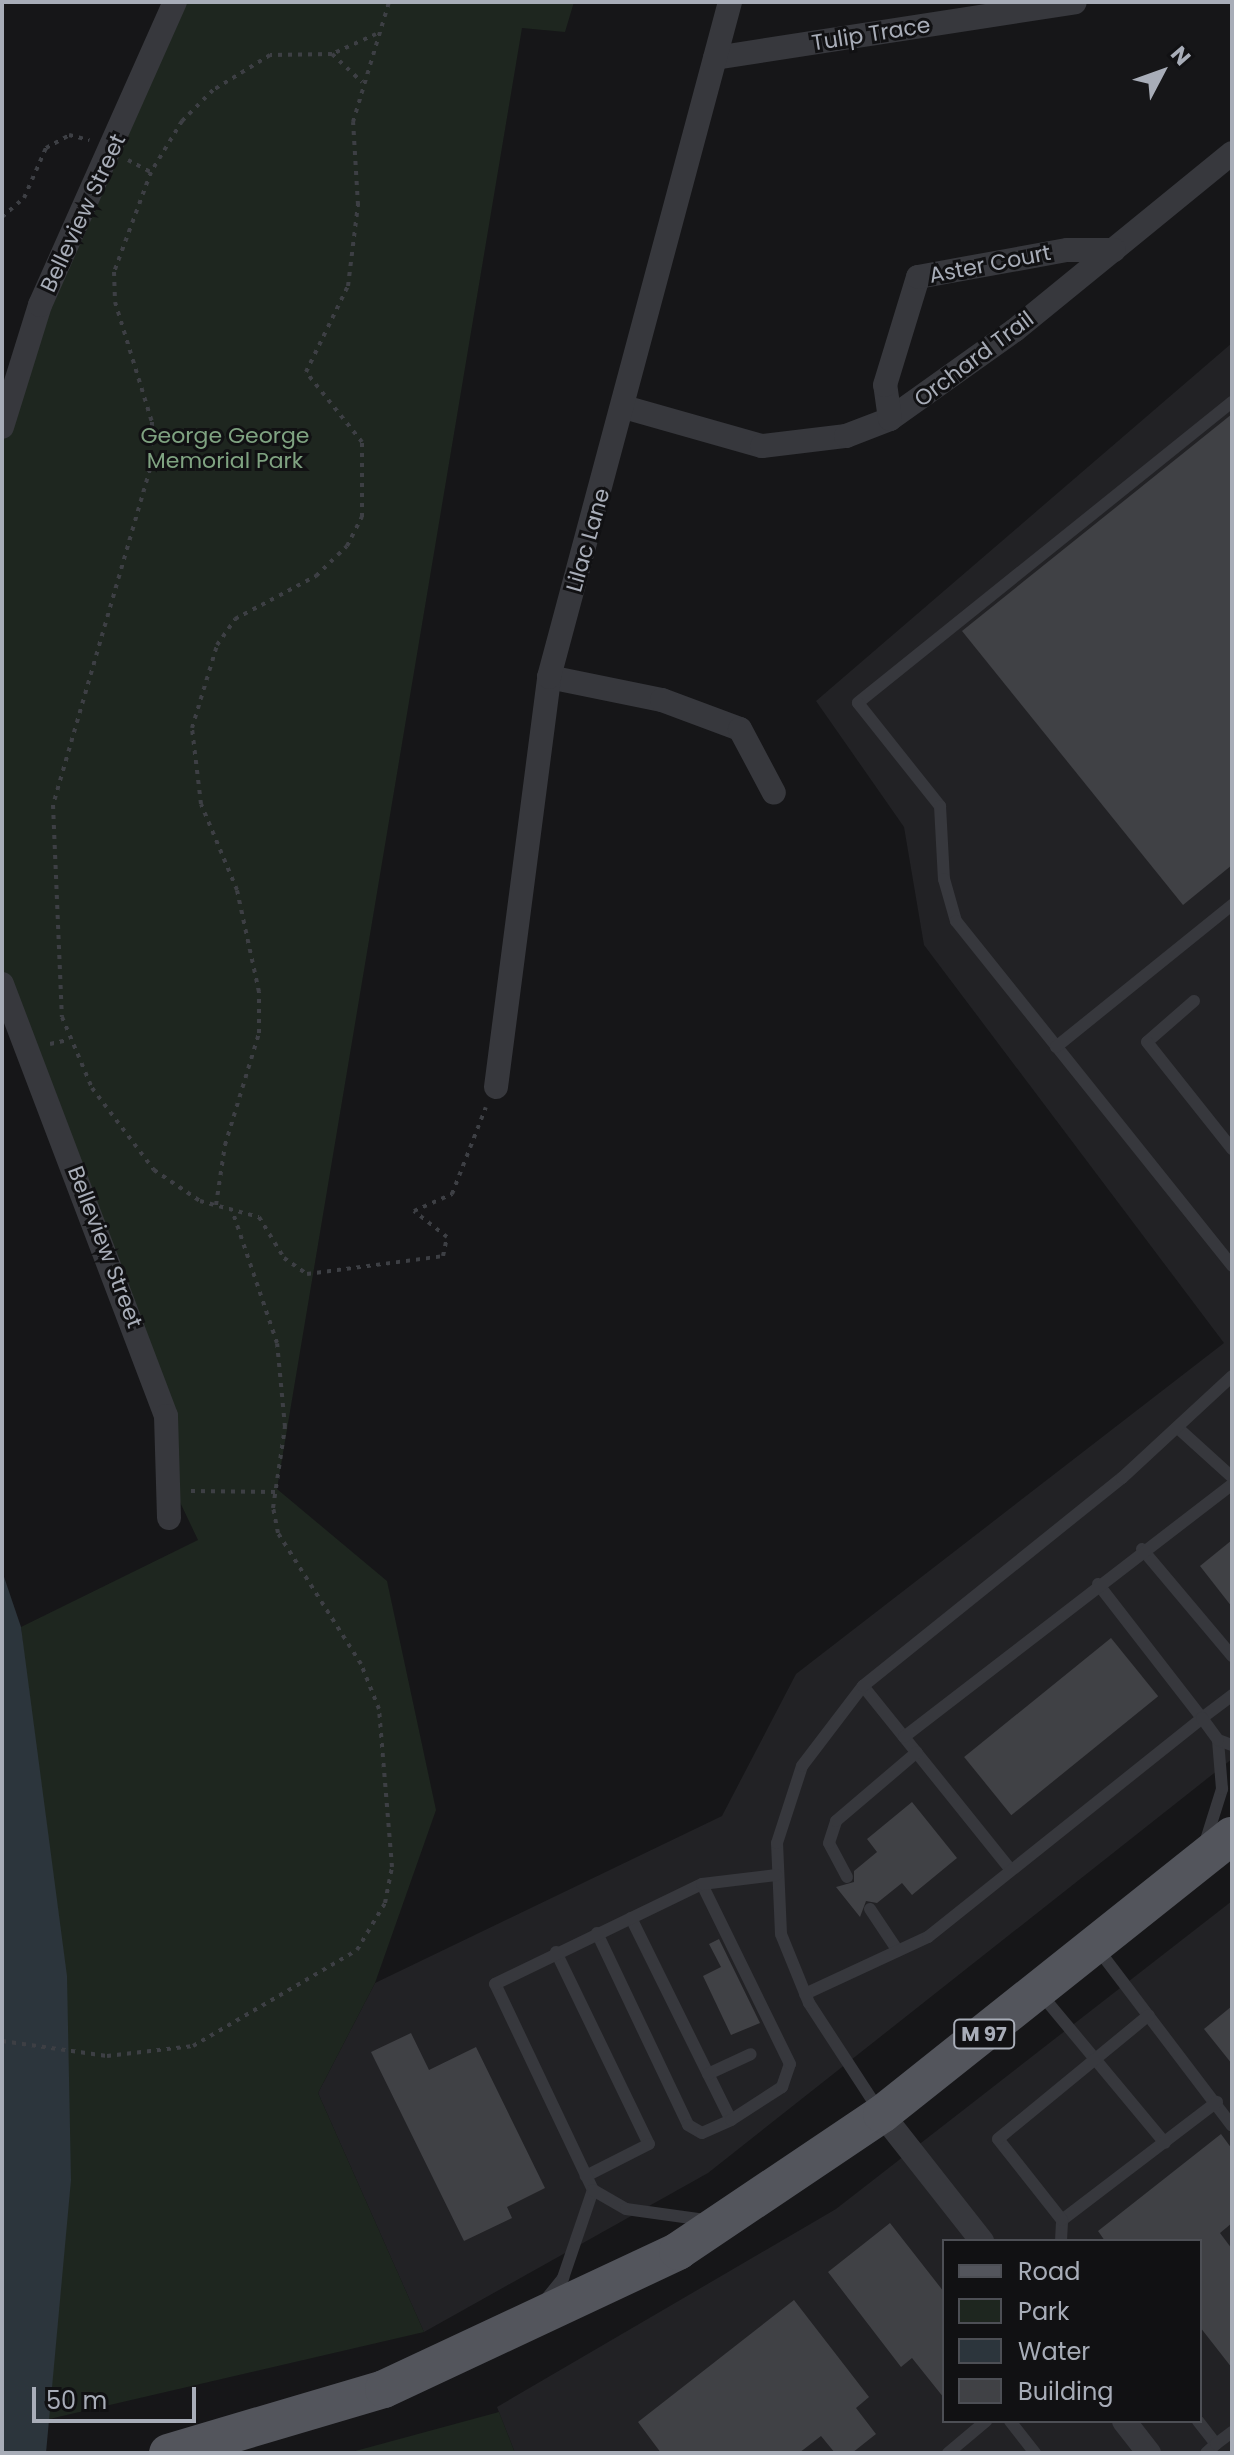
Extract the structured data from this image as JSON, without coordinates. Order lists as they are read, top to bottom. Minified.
{"streets":{"main road":["M 97"],"street":["Tulip Trace","Belleview Street","Aster Court","Orchard Trail","Lilac Lane"]},"crossings":[["Tulip Trace","Lilac Lane"],["Aster Court","Orchard Trail"],["Orchard Trail","Lilac Lane"]],"parks":["George George Memorial Park"],"legend":["Road","Park","Water","Building"],"scale_bar":"50 m","north":"top right"}
